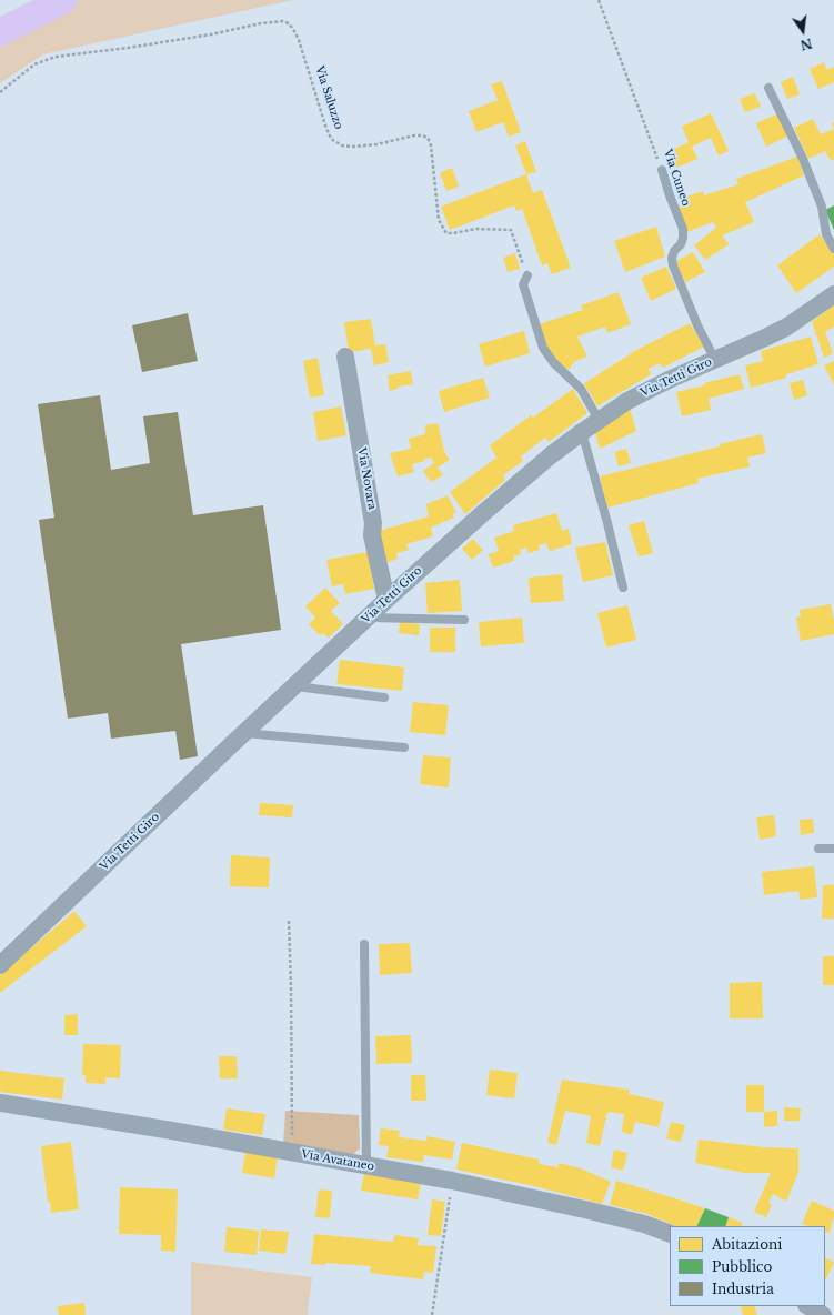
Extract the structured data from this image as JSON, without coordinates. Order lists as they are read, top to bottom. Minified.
{"streets":{"street":["Via Tetti Giro","Via Novara","Via Avataneo"],"lane":["Via Cuneo"],"path":["Via Saluzzo"]},"crossings":[["Via Cuneo","Via Tetti Giro"],["Via Tetti Giro","Via Novara"]],"legend":["Abitazioni","Pubblico","Industria"],"north":"bottom"}
